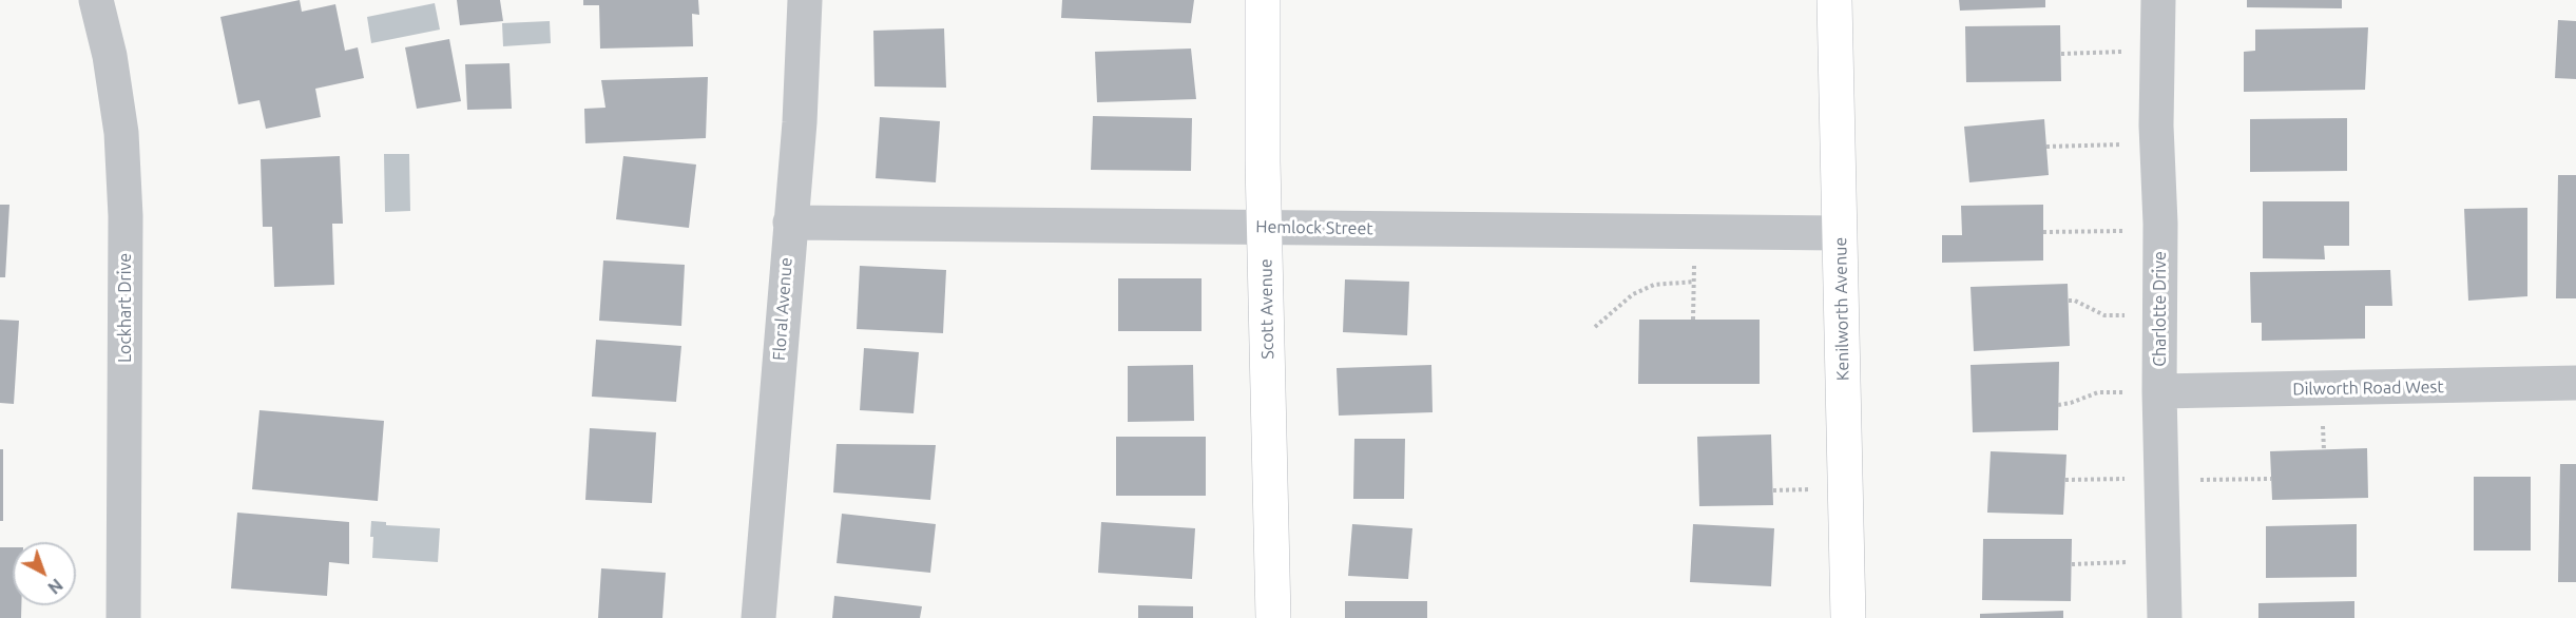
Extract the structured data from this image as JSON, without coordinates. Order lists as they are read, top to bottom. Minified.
{"streets":{"main road":["Scott Avenue","Kenilworth Avenue"],"street":["Hemlock Street","Lockhart Drive","Floral Avenue","Charlotte Drive","Dilworth Road West"]},"crossings":[["Hemlock Street","Floral Avenue"],["Hemlock Street","Scott Avenue"],["Hemlock Street","Kenilworth Avenue"],["Charlotte Drive","Dilworth Road West"]],"north":"bottom right"}
